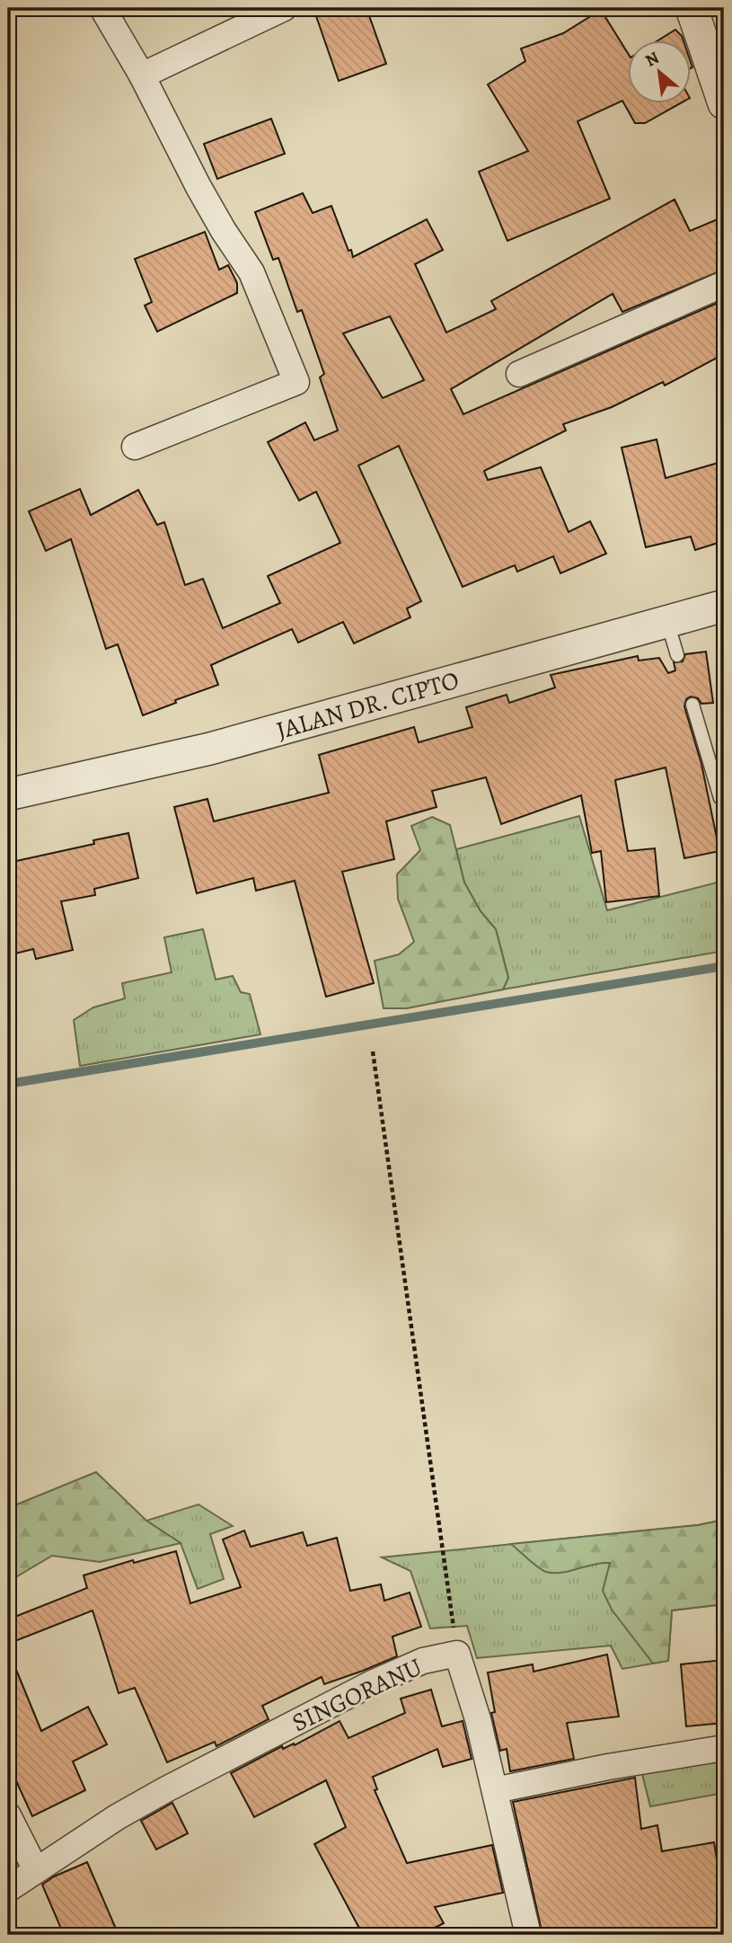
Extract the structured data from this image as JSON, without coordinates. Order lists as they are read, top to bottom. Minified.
{"streets":{"street":["JALAN DR. CIPTO","SINGORANU"]},"north":"top left"}
